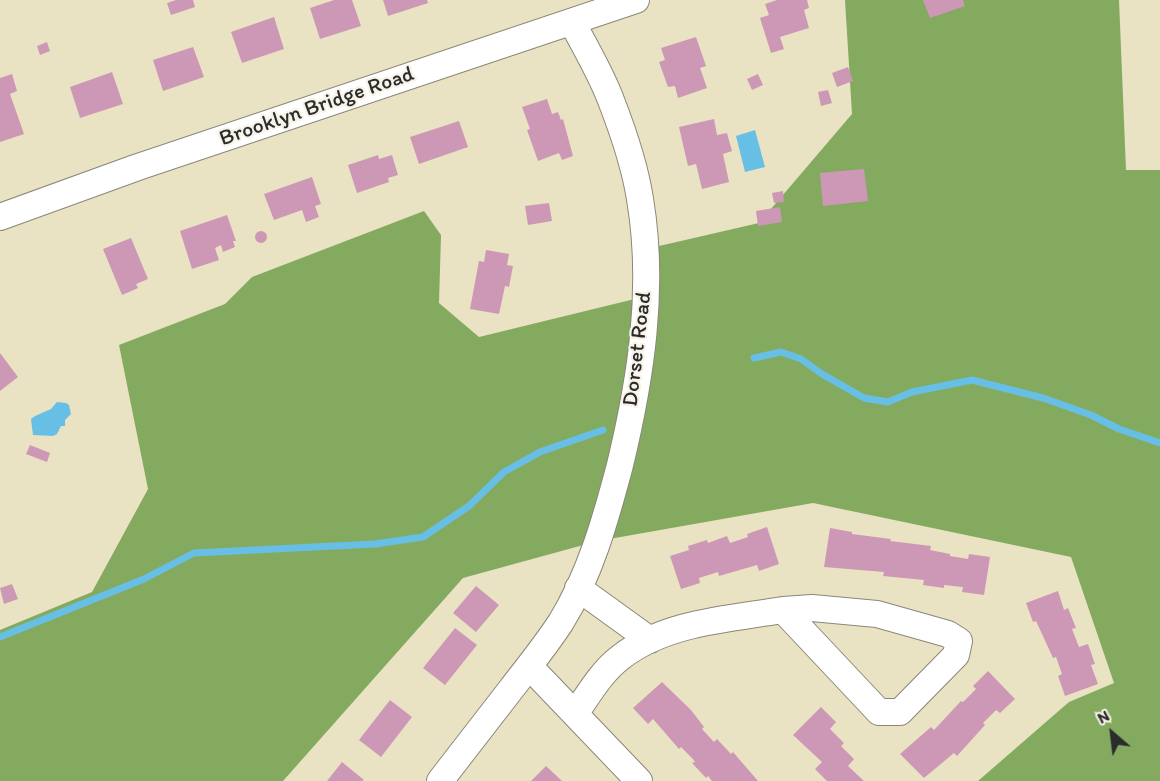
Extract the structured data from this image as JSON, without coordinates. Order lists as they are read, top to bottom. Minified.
{"streets":{"street":["Brooklyn Bridge Road","Dorset Road"]},"crossings":[["Brooklyn Bridge Road","Dorset Road"]],"north":"top left"}
